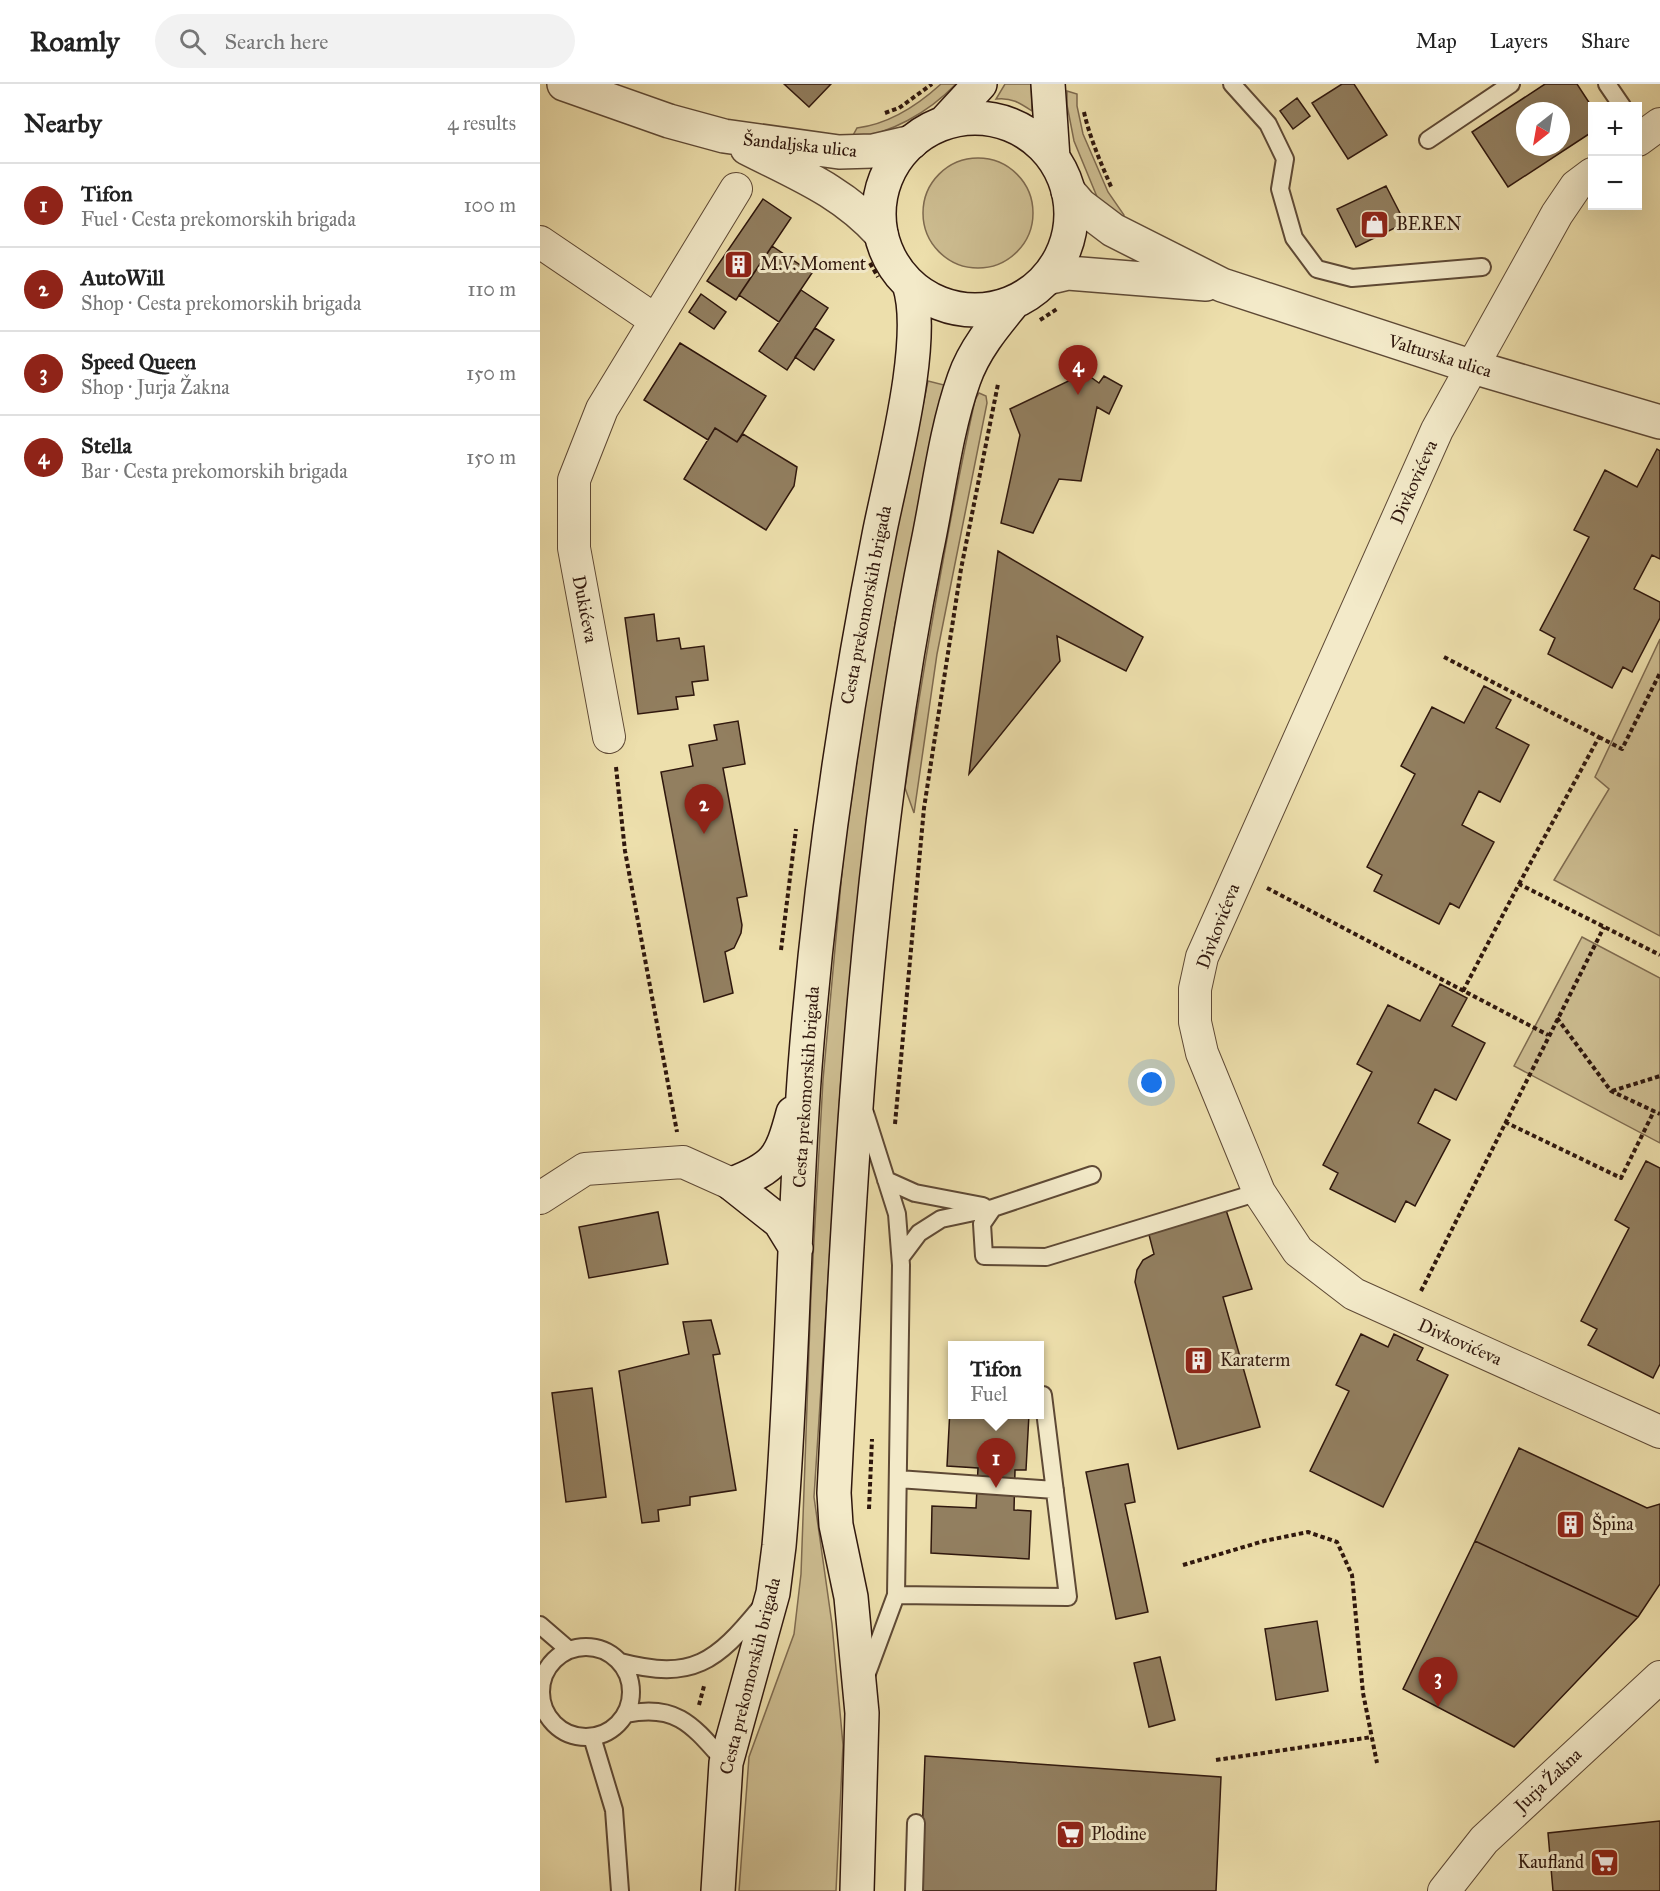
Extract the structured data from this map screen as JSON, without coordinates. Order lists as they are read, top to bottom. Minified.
{"streets":{"main road":["Šandaljska ulica","Valturska ulica","Cesta prekomorskih brigada"],"street":["Divkovićeva","Dukićeva","Jurja Žakna"]},"crossings":[["Šandaljska ulica","Valturska ulica"],["Šandaljska ulica","Cesta prekomorskih brigada"],["Valturska ulica","Divkovićeva"],["Valturska ulica","Cesta prekomorskih brigada"]],"places":{"shop":["BEREN"],"building":["M.V. Moment","Karaterm","Špina"],"supermarket":["Plodine","Kaufland"]},"north":"bottom left","page":{"header":"Roamly","search":"Search here","nav":["Map","Layers","Share"],"heading":["Nearby","4 results"],"map_buttons":["+","−"],"list":[{"mark":"1","name":"Tifon","note":"Fuel · Cesta prekomorskih brigada","value":"100 m"},{"mark":"2","name":"AutoWill","note":"Shop · Cesta prekomorskih brigada","value":"110 m"},{"mark":"3","name":"Speed Queen","note":"Shop · Jurja Žakna","value":"150 m"},{"mark":"4","name":"Stella","note":"Bar · Cesta prekomorskih brigada","value":"150 m"}],"pins":["4","2","1","3"],"popup":["Tifon","Fuel"]}}
